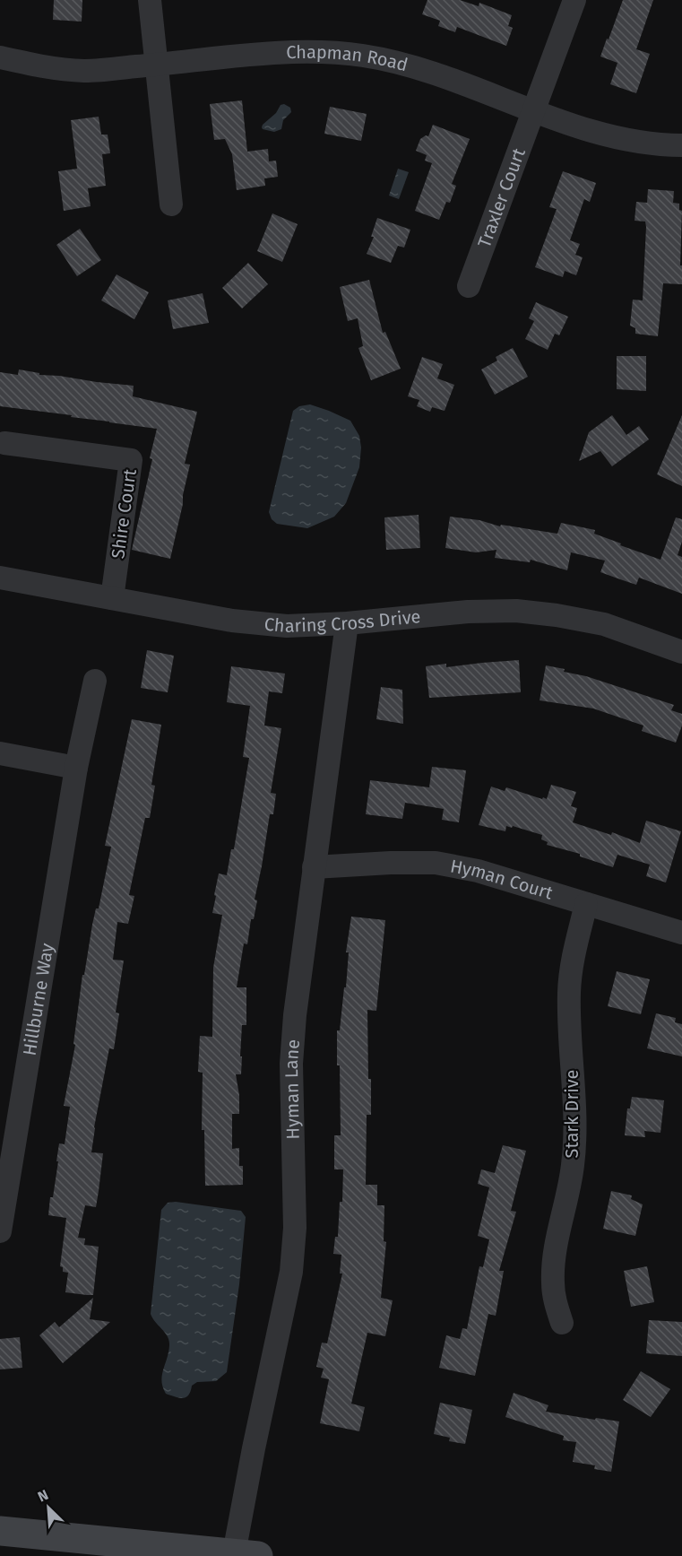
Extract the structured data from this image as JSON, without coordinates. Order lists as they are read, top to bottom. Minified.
{"streets":{"street":["Chapman Road","Traxler Court","Shire Court","Charing Cross Drive","Hyman Court","Hillburne Way","Hyman Lane","Stark Drive"]},"crossings":[["Chapman Road","Traxler Court"],["Shire Court","Charing Cross Drive"],["Charing Cross Drive","Hyman Lane"],["Hyman Court","Hyman Lane"],["Hyman Court","Stark Drive"]],"north":"top left"}
